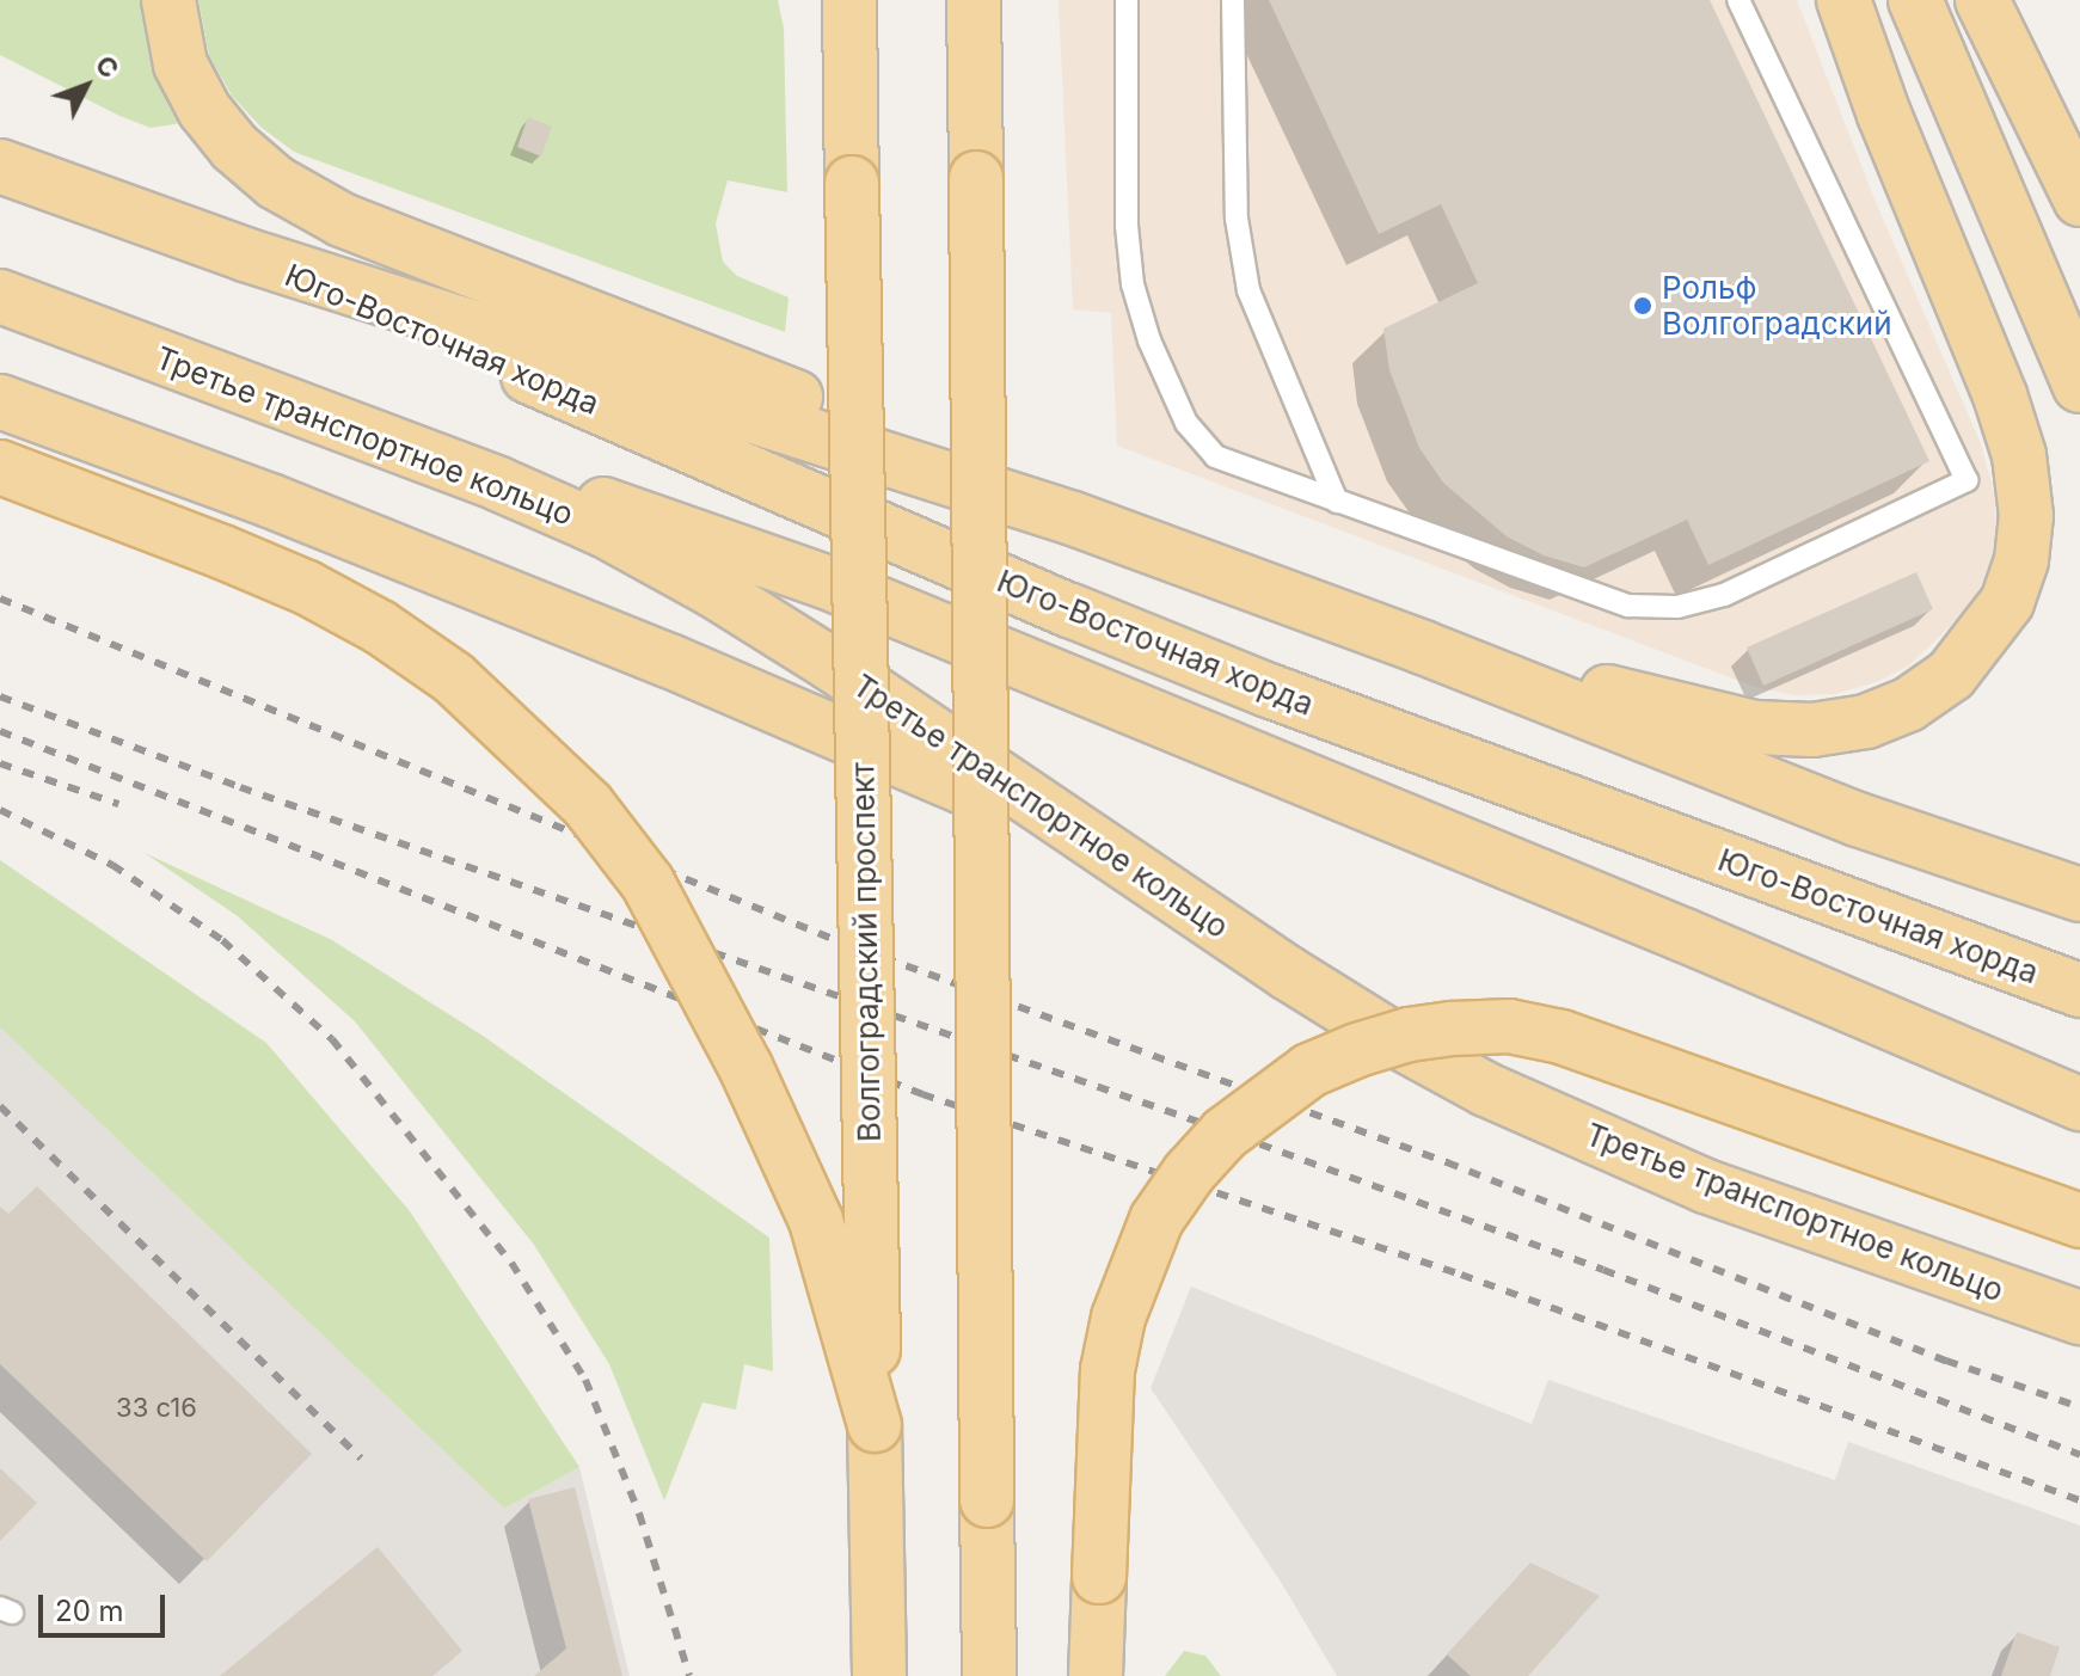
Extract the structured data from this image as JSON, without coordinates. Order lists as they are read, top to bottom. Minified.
{"streets":{"main road":["Юго-Восточная хорда","Третье транспортное кольцо","Волгоградский проспект"]},"places":["Рольф Волгоградский"],"house_numbers":["33 с16"],"scale_bar":"20 m","north":"top right"}
